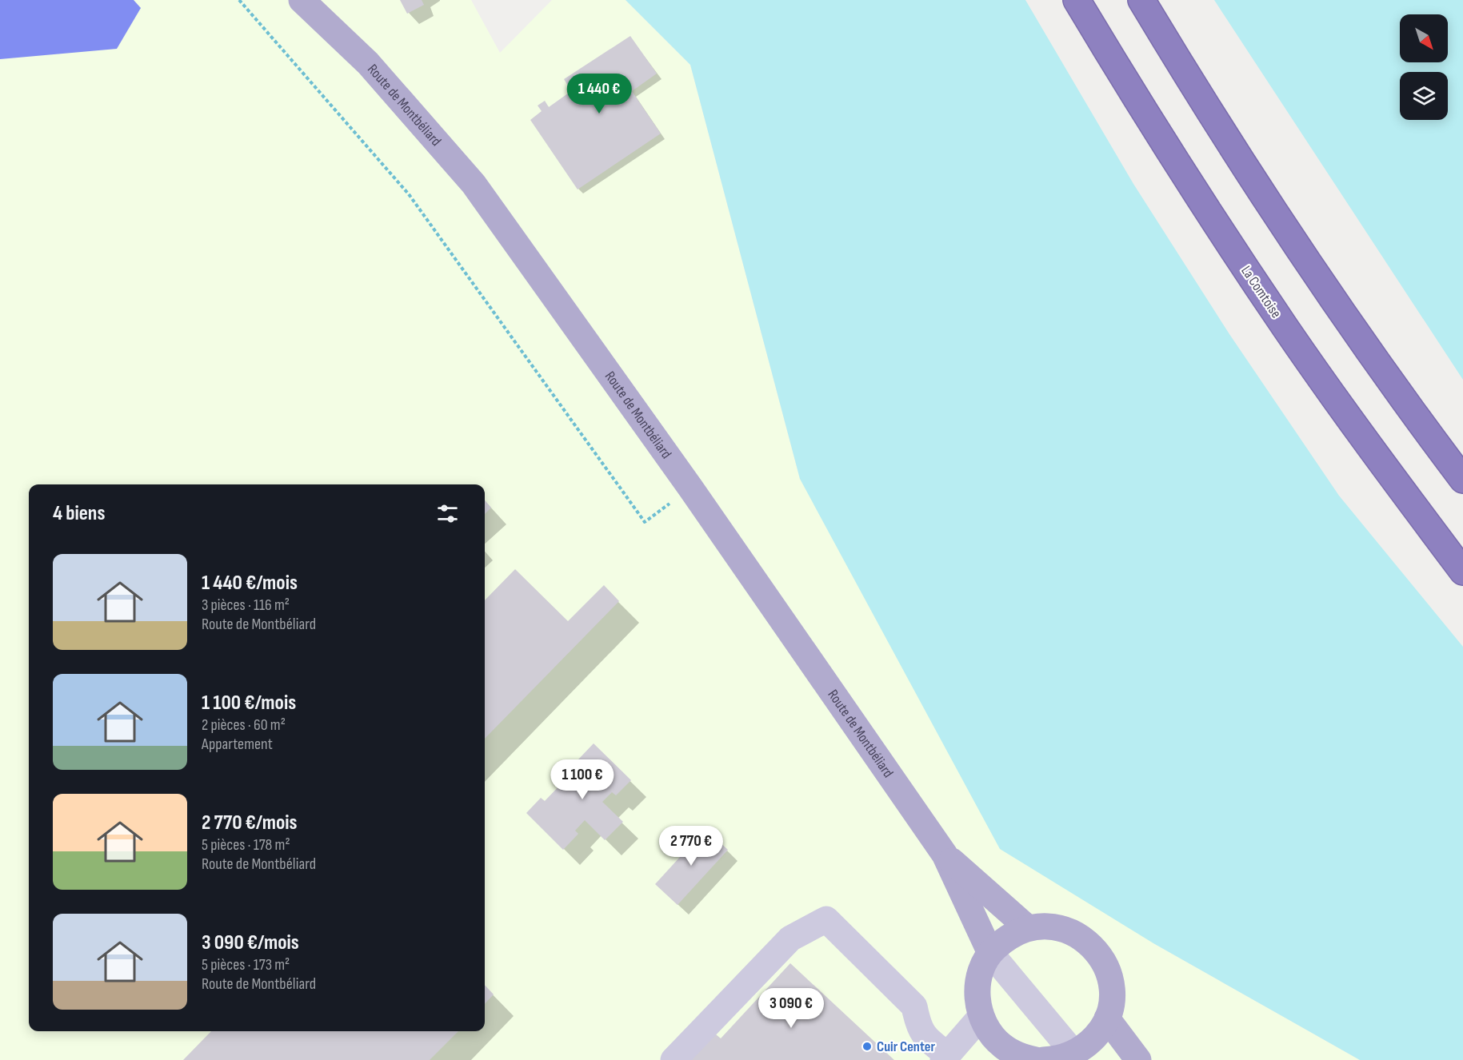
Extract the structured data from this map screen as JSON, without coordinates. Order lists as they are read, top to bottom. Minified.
{"streets":{"highway":["La Comtoise"],"main road":["Route de Montbéliard"]},"places":["Cuir Center"],"north":"bottom right","page":{"price":["1 440 €","1 100 €","2 770 €","3 090 €"],"heading":"4 biens","list":[{"name":"1 440 €/mois","note":"3 pièces · 116 m² · Route de Montbéliard"},{"name":"1 100 €/mois","note":"2 pièces · 60 m² · Appartement"},{"name":"2 770 €/mois","note":"5 pièces · 178 m² · Route de Montbéliard"},{"name":"3 090 €/mois","note":"5 pièces · 173 m² · Route de Montbéliard"}]}}
